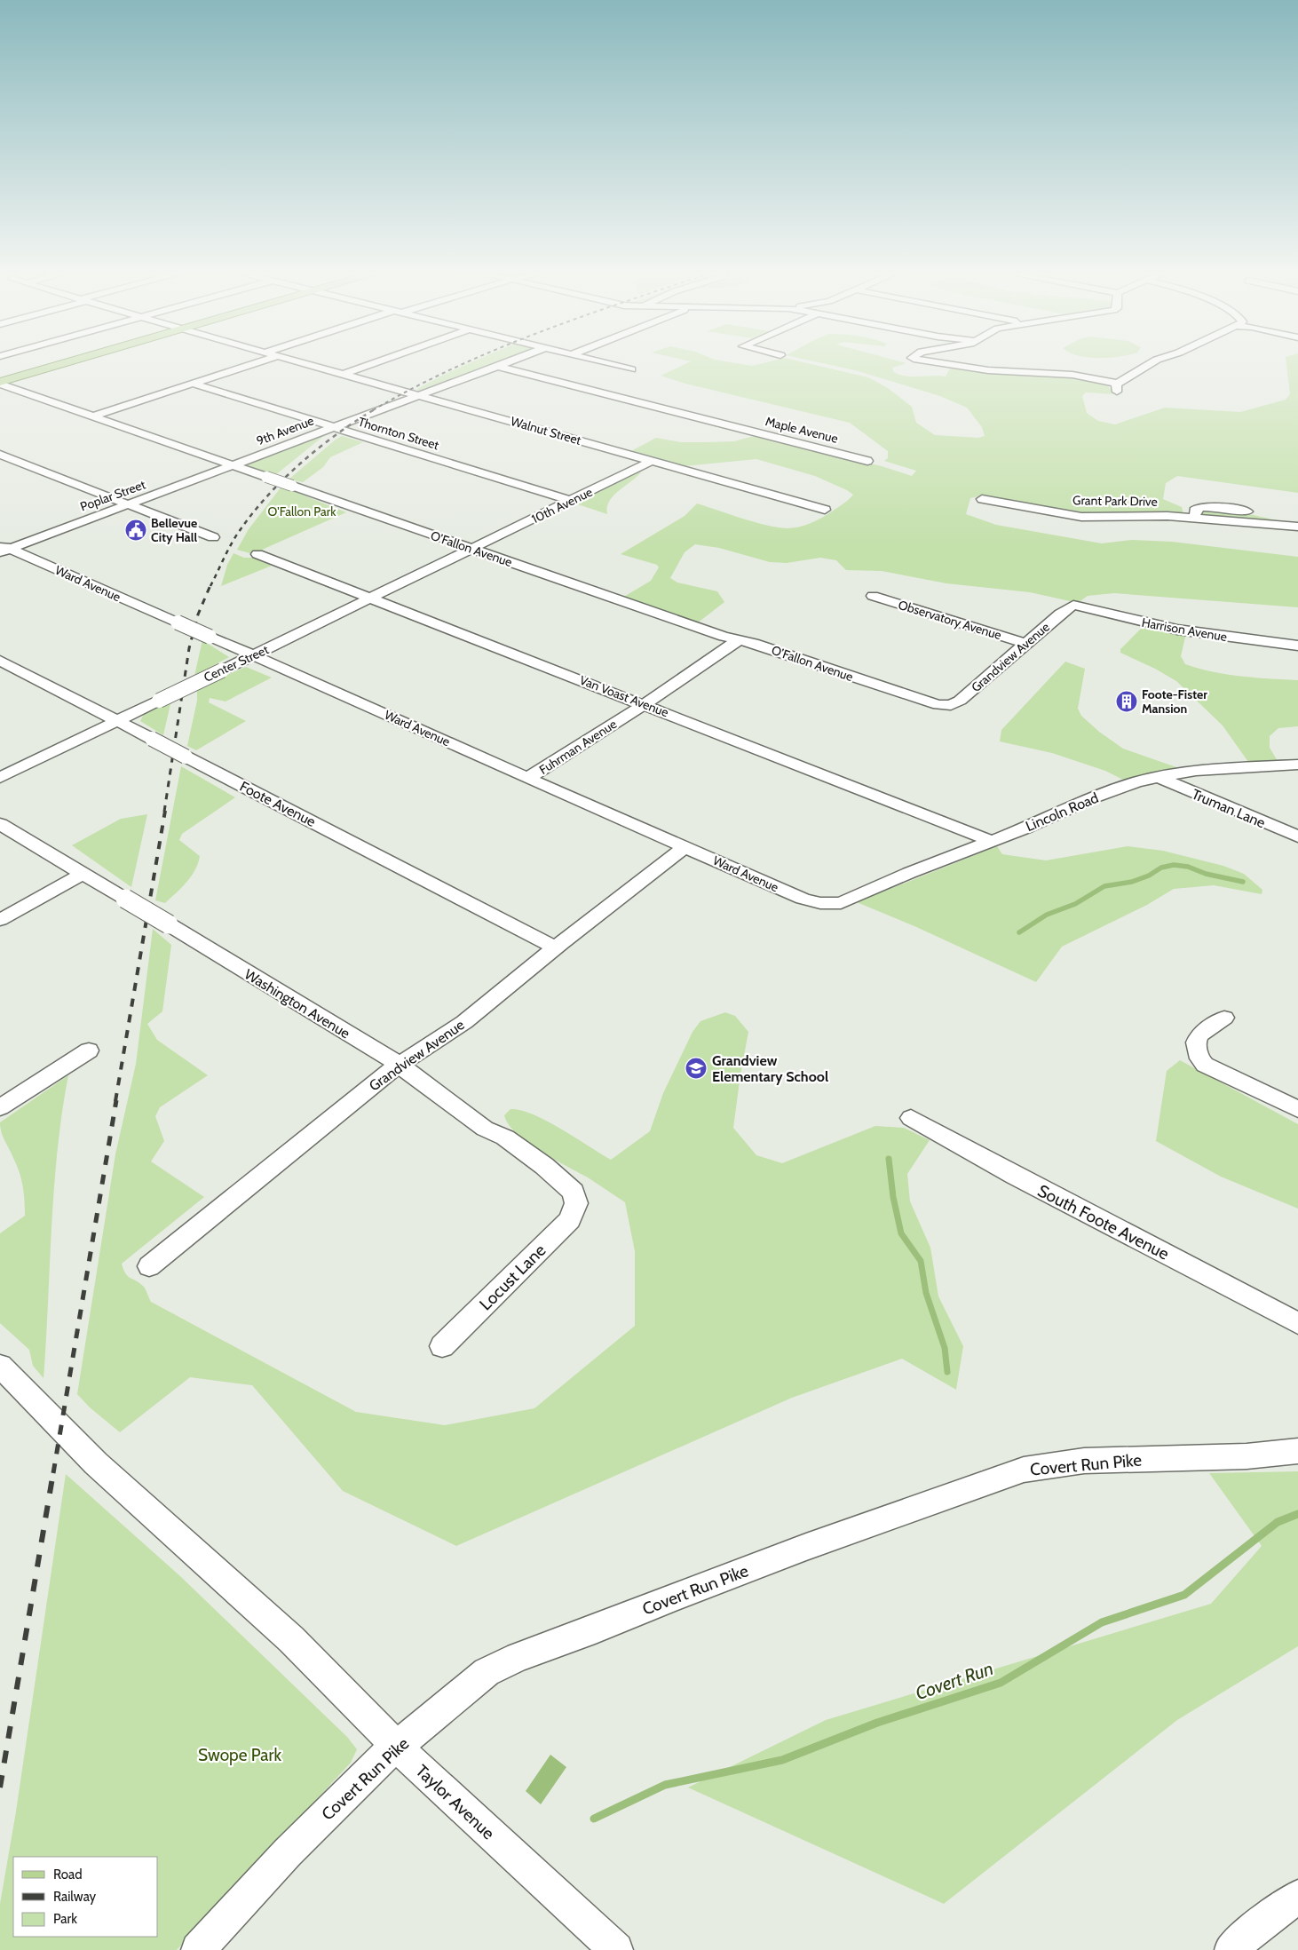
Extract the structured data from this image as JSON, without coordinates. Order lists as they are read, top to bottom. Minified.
{"streets":{"street":["Maple Avenue","9th Avenue","Walnut Street","Thornton Street","Poplar Street","Grant Park Drive","10th Avenue","O’Fallon Avenue","Ward Avenue","Observatory Avenue","Harrison Avenue","Grandview Avenue","Center Street","Van Voast Avenue","Fuhrman Avenue","Foote Avenue","Truman Lane","Lincoln Road","Washington Avenue","South Foote Avenue","Locust Lane","Covert Run Pike","Taylor Avenue"]},"crossings":[["Maple Avenue","9th Avenue"],["9th Avenue","Walnut Street"],["9th Avenue","Thornton Street"],["9th Avenue","Poplar Street"],["9th Avenue","O’Fallon Avenue"],["Walnut Street","10th Avenue"],["Thornton Street","10th Avenue"],["Poplar Street","O’Fallon Avenue"],["Poplar Street","Ward Avenue"],["10th Avenue","O’Fallon Avenue"],["10th Avenue","Center Street"],["O’Fallon Avenue","Grandview Avenue"],["O’Fallon Avenue","Center Street"],["O’Fallon Avenue","Fuhrman Avenue"],["Ward Avenue","Grandview Avenue"],["Ward Avenue","Center Street"],["Ward Avenue","Fuhrman Avenue"],["Ward Avenue","Lincoln Road"],["Observatory Avenue","Grandview Avenue"],["Harrison Avenue","Grandview Avenue"],["Grandview Avenue","Foote Avenue"],["Grandview Avenue","Washington Avenue"],["Center Street","Van Voast Avenue"],["Center Street","Foote Avenue"],["Van Voast Avenue","Fuhrman Avenue"],["Van Voast Avenue","Lincoln Road"],["Truman Lane","Lincoln Road"],["Washington Avenue","Locust Lane"],["Covert Run Pike","Taylor Avenue"]],"water":["Covert Run"],"parks":["O'Fallon Park","Swope Park"],"places":{"public building":["Bellevue City Hall"],"building":["Foote-Fister Mansion"],"school or university":["Grandview Elementary School"]},"legend":["Road","Railway","Park"]}
